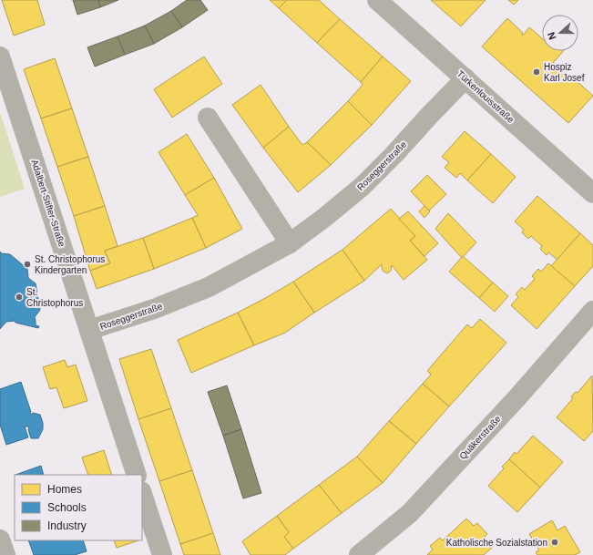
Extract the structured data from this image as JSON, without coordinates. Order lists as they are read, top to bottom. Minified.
{"streets":{"street":["Türkenlouisstraße","Roseggerstraße","Adalbert-Stifter-Straße","Quäkerstraße"]},"crossings":[["Türkenlouisstraße","Roseggerstraße"],["Roseggerstraße","Adalbert-Stifter-Straße"]],"places":["Hospiz Karl Josef","St. Christophorus Kindergarten","St. Christophorus","Katholische Sozialstation"],"legend":["Homes","Schools","Industry"],"north":"left"}
